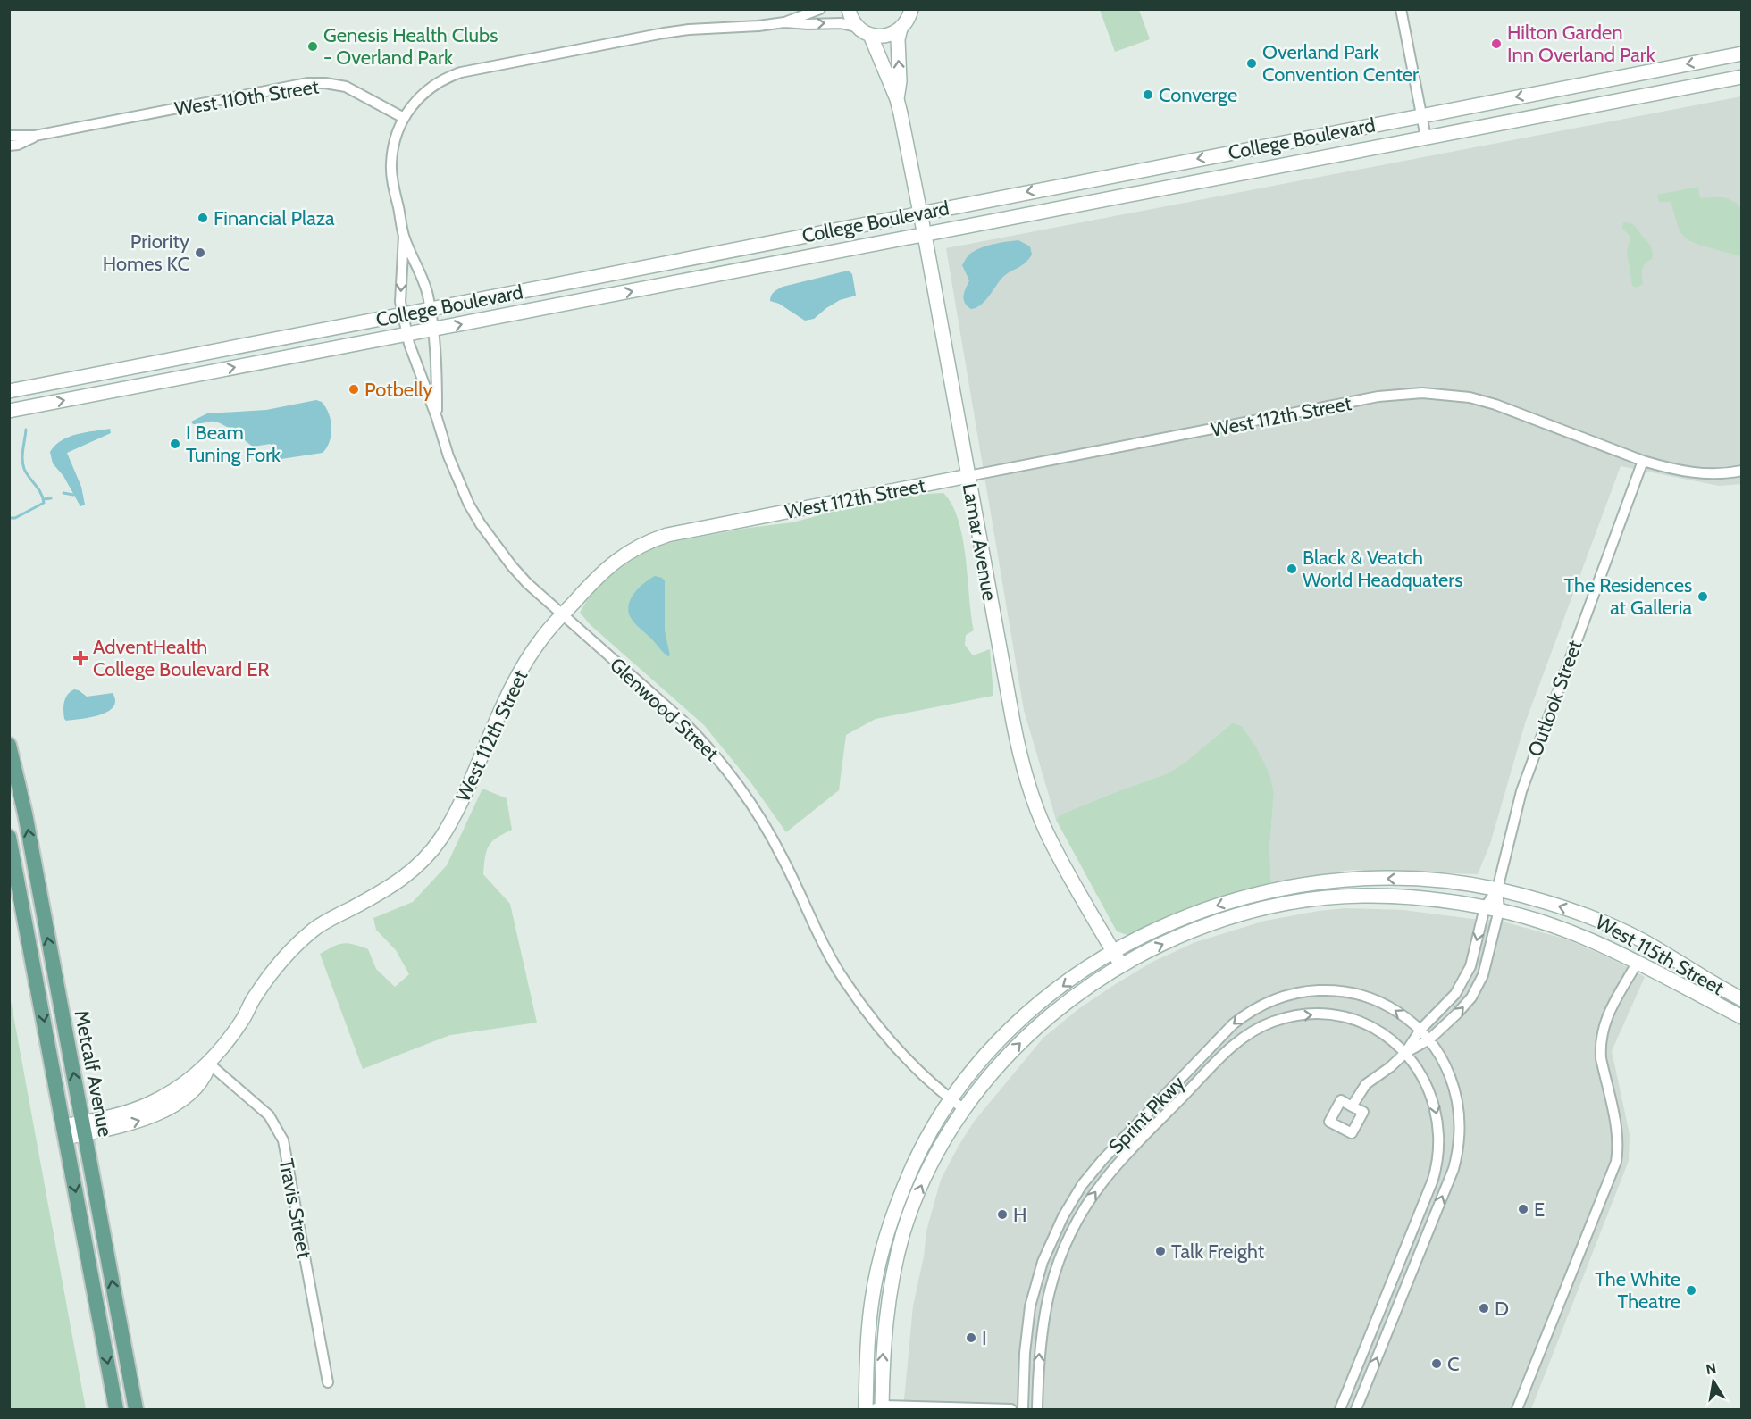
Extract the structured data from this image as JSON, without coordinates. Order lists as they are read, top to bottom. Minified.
{"streets":{"main road":["Metcalf Avenue"],"street":["West 110th Street","College Boulevard","West 112th Street","Lamar Avenue","Outlook Street","Glenwood Street","West 115th Street","Sprint Pkwy","Travis Street"]},"crossings":[["West 110th Street","Glenwood Street"],["College Boulevard","Lamar Avenue"],["College Boulevard","Glenwood Street"],["West 112th Street","Lamar Avenue"],["West 112th Street","Outlook Street"],["West 112th Street","Glenwood Street"],["West 112th Street","Metcalf Avenue"],["West 112th Street","Travis Street"],["Lamar Avenue","West 115th Street"],["Outlook Street","West 115th Street"],["Glenwood Street","West 115th Street"]],"places":{"other":["Hilton Garden Inn Overland Park","Genesis Health Clubs - Overland Park","Overland Park Convention Center","Converge","Financial Plaza","Priority Homes KC","Potbelly","I Beam Tuning Fork","Black & Veatch World Headquaters","The Residences at Galleria","E","H","Talk Freight","The White Theatre","D","I","C"],"health":["AdventHealth College Boulevard ER"]},"north":"top"}
